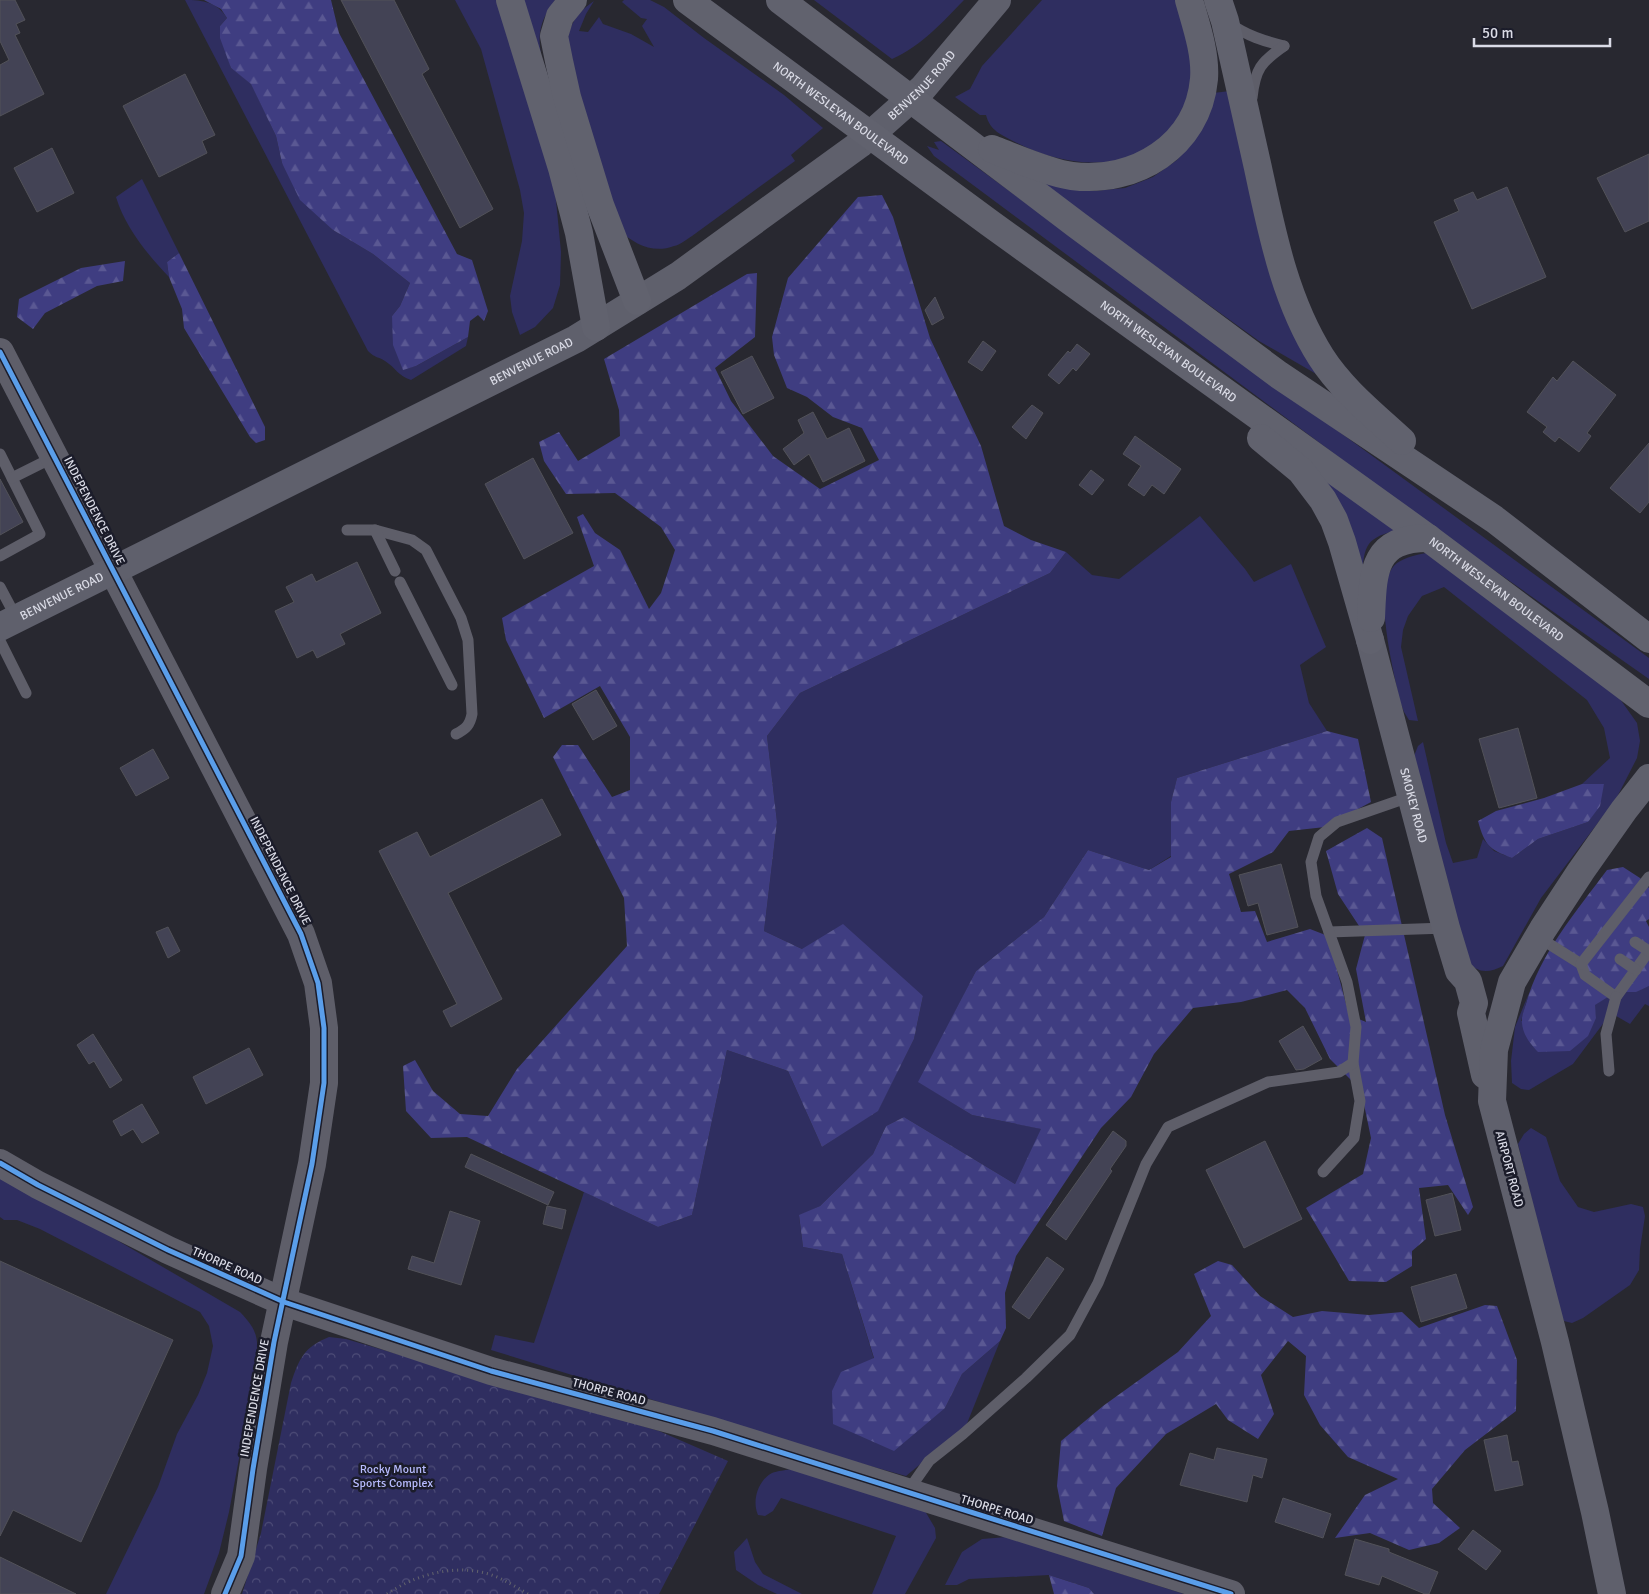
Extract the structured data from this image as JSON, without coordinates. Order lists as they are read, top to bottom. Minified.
{"streets":{"highway":["NORTH WESLEYAN BOULEVARD"],"main road":["BENVENUE ROAD","SMOKEY ROAD","AIRPORT ROAD"],"street":["INDEPENDENCE DRIVE","THORPE ROAD"]},"crossings":[["BENVENUE ROAD","INDEPENDENCE DRIVE"],["INDEPENDENCE DRIVE","THORPE ROAD"],["SMOKEY ROAD","AIRPORT ROAD"]],"parks":["Rocky Mount Sports Complex"],"scale_bar":"50 m"}
